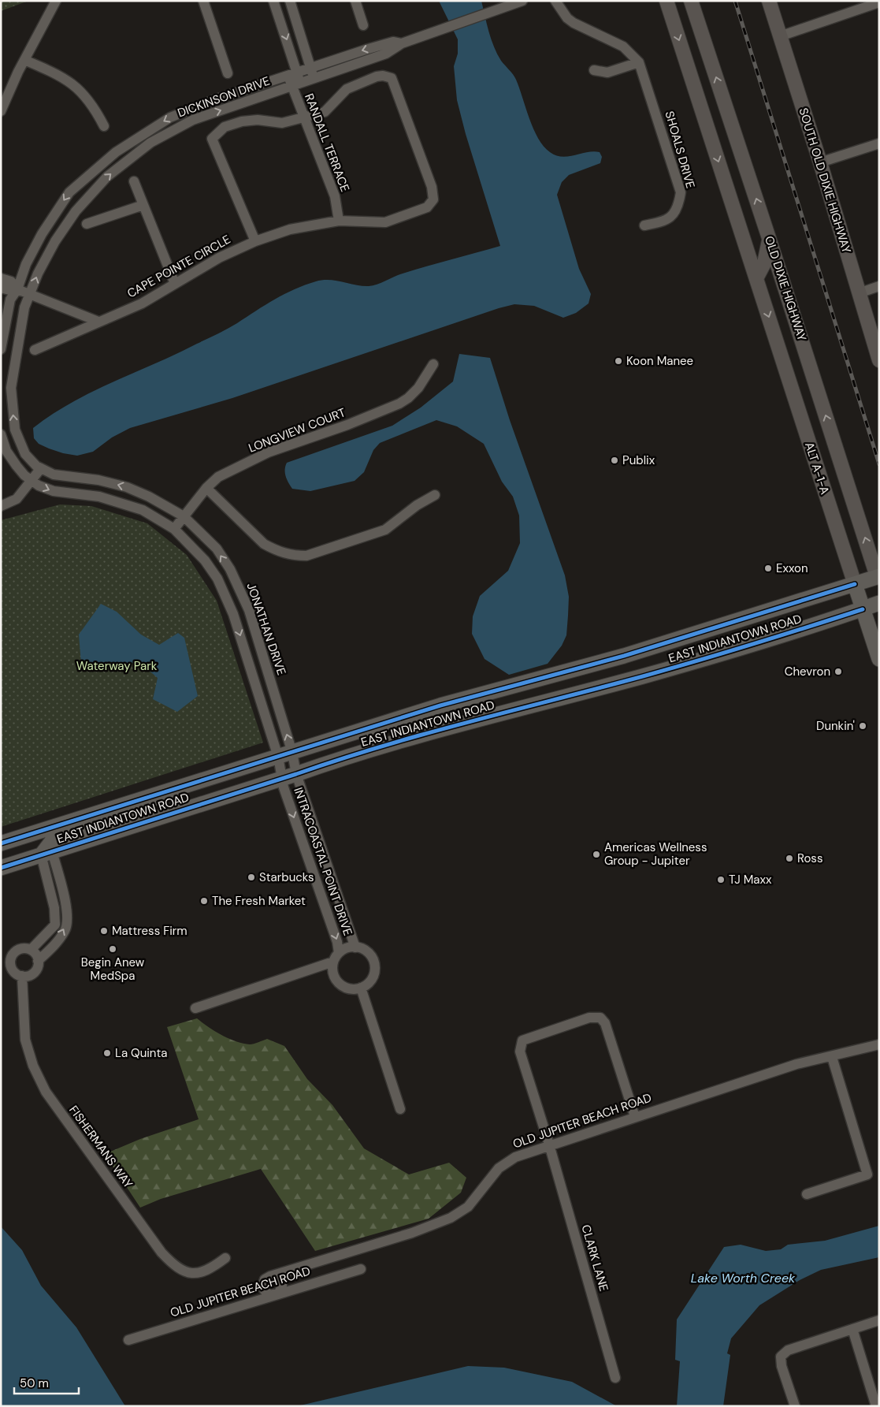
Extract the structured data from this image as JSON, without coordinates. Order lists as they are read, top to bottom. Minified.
{"streets":{"main road":["SOUTH OLD DIXIE HIGHWAY","OLD DIXIE HIGHWAY","ALT A-1-A","EAST INDIANTOWN ROAD"],"street":["DICKINSON DRIVE","RANDALL TERRACE","SHOALS DRIVE","CAPE POINTE CIRCLE","LONGVIEW COURT","JONATHAN DRIVE","INTRACOASTAL POINT DRIVE","OLD JUPITER BEACH ROAD","FISHERMANS WAY","CLARK LANE"]},"crossings":[["DICKINSON DRIVE","RANDALL TERRACE"],["DICKINSON DRIVE","JONATHAN DRIVE"],["RANDALL TERRACE","CAPE POINTE CIRCLE"],["OLD DIXIE HIGHWAY","ALT A-1-A"],["OLD DIXIE HIGHWAY","EAST INDIANTOWN ROAD"],["LONGVIEW COURT","JONATHAN DRIVE"],["ALT A-1-A","EAST INDIANTOWN ROAD"],["JONATHAN DRIVE","EAST INDIANTOWN ROAD"],["JONATHAN DRIVE","INTRACOASTAL POINT DRIVE"],["EAST INDIANTOWN ROAD","INTRACOASTAL POINT DRIVE"],["OLD JUPITER BEACH ROAD","CLARK LANE"]],"one_way":["ALT A-1-A"],"water":["Lake Worth Creek"],"parks":["Waterway Park"],"places":["Koon Manee","Publix","Exxon","Chevron","Dunkin'","Americas Wellness Group - Jupiter","Ross","Starbucks","TJ Maxx","The Fresh Market","Mattress Firm","Begin Anew MedSpa","La Quinta"],"scale_bar":"50 m"}
